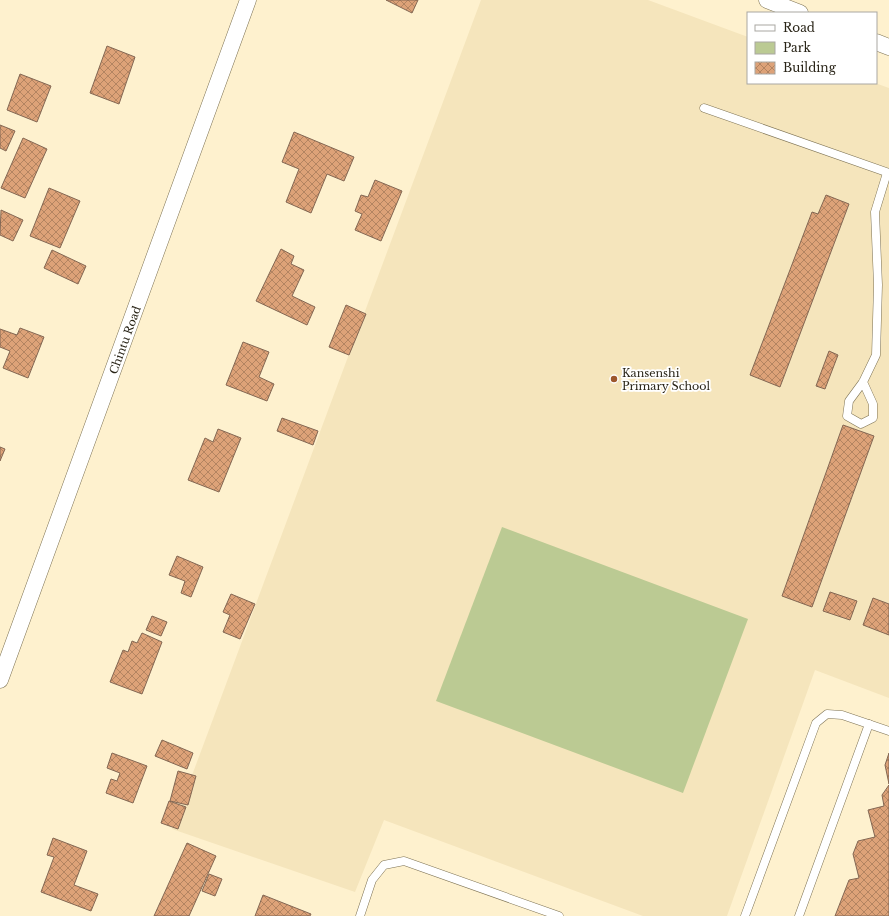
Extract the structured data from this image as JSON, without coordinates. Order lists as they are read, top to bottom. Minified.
{"streets":{"street":["Chintu Road"]},"places":["Kansenshi Primary School"],"legend":["Road","Park","Building"]}
